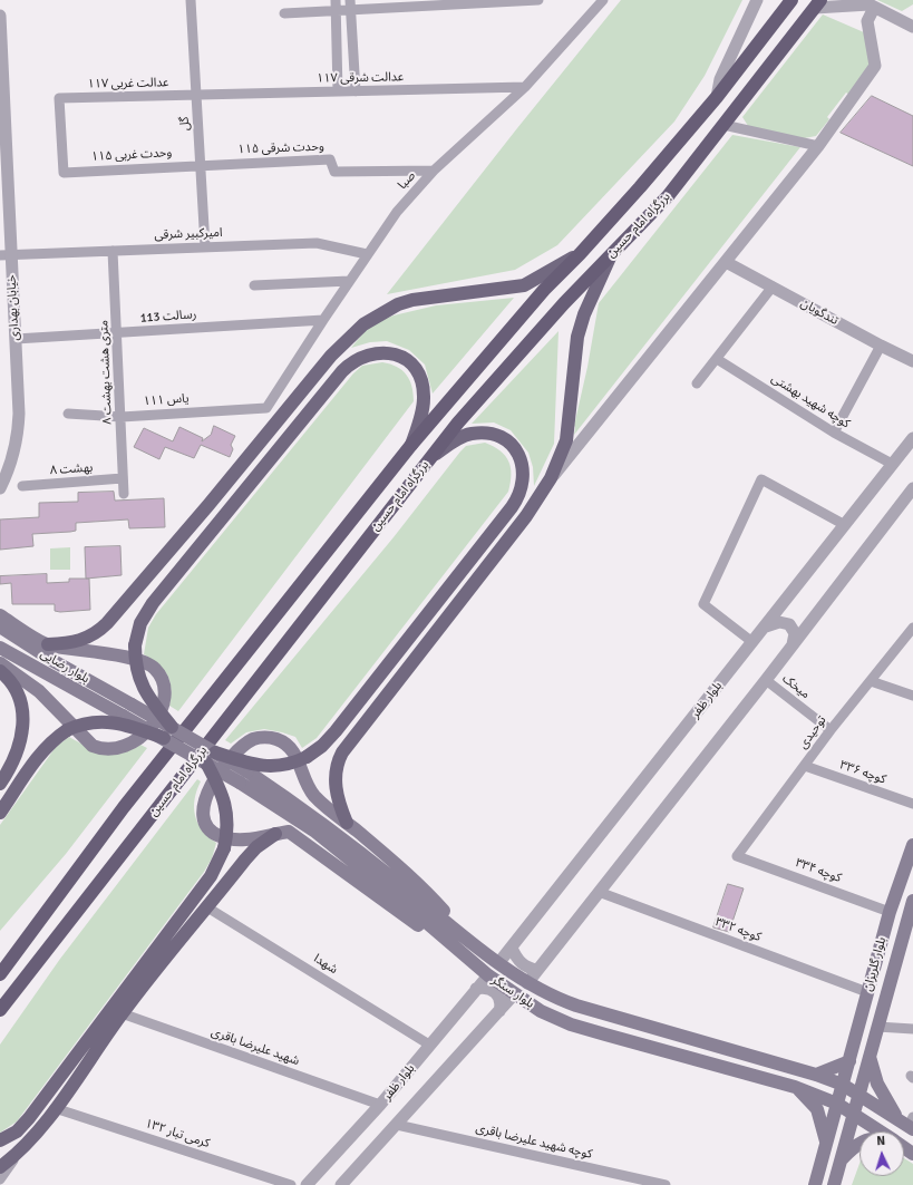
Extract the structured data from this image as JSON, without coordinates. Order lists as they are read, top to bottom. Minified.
{"streets":{"highway":["بزرگراه امام حسین"],"main road":["بلوار رضایی","بلوار گلریزان","بلوار سنگر"],"street":["۱۱۷ عدالت شرقی","۱۱۷ عدالت غربی","گل","۱۱۵ وحدت شرقی","۱۱۵ وحدت غربی","صبا","امیرکبیر شرقی","خیابان بهداری","تندگویان","رسالت 113","۸ متری هشت بهشت","یاس ۱۱۱","کوچه شهید بهشتی","۸ بهشت","میخک","بلوار ظفر","توحیدی","کوچه ۳۳۶","کوچه ۳۳۴","کوچه ۳۳۲","شهدا","شهید علیرضا باقری","کرمی تبار ۱۳۲","کوچه شهید علیرضا باقری"]},"crossings":[["۱۱۷ عدالت شرقی","۱۱۷ عدالت غربی"],["۱۱۷ عدالت شرقی","گل"],["۱۱۷ عدالت شرقی","صبا"],["۱۱۷ عدالت غربی","گل"],["۱۱۷ عدالت غربی","۱۱۵ وحدت غربی"],["گل","۱۱۵ وحدت شرقی"],["گل","۱۱۵ وحدت غربی"],["گل","امیرکبیر شرقی"],["۱۱۵ وحدت شرقی","۱۱۵ وحدت غربی"],["۱۱۵ وحدت شرقی","صبا"],["صبا","امیرکبیر شرقی"],["صبا","رسالت 113"],["صبا","یاس ۱۱۱"],["امیرکبیر شرقی","خیابان بهداری"],["امیرکبیر شرقی","۸ متری هشت بهشت"],["خیابان بهداری","رسالت 113"],["رسالت 113","۸ متری هشت بهشت"],["۸ متری هشت بهشت","یاس ۱۱۱"],["۸ متری هشت بهشت","۸ بهشت"],["کوچه شهید بهشتی","بلوار ظفر"],["میخک","توحیدی"],["بلوار ظفر","شهدا"],["بلوار ظفر","بلوار سنگر"],["بلوار ظفر","شهید علیرضا باقری"],["بلوار ظفر","کوچه شهید علیرضا باقری"],["توحیدی","کوچه ۳۳۶"],["توحیدی","کوچه ۳۳۴"],["کوچه ۳۳۴","بلوار گلریزان"],["کوچه ۳۳۲","بلوار گلریزان"],["بلوار گلریزان","بلوار سنگر"]],"north":"top"}
